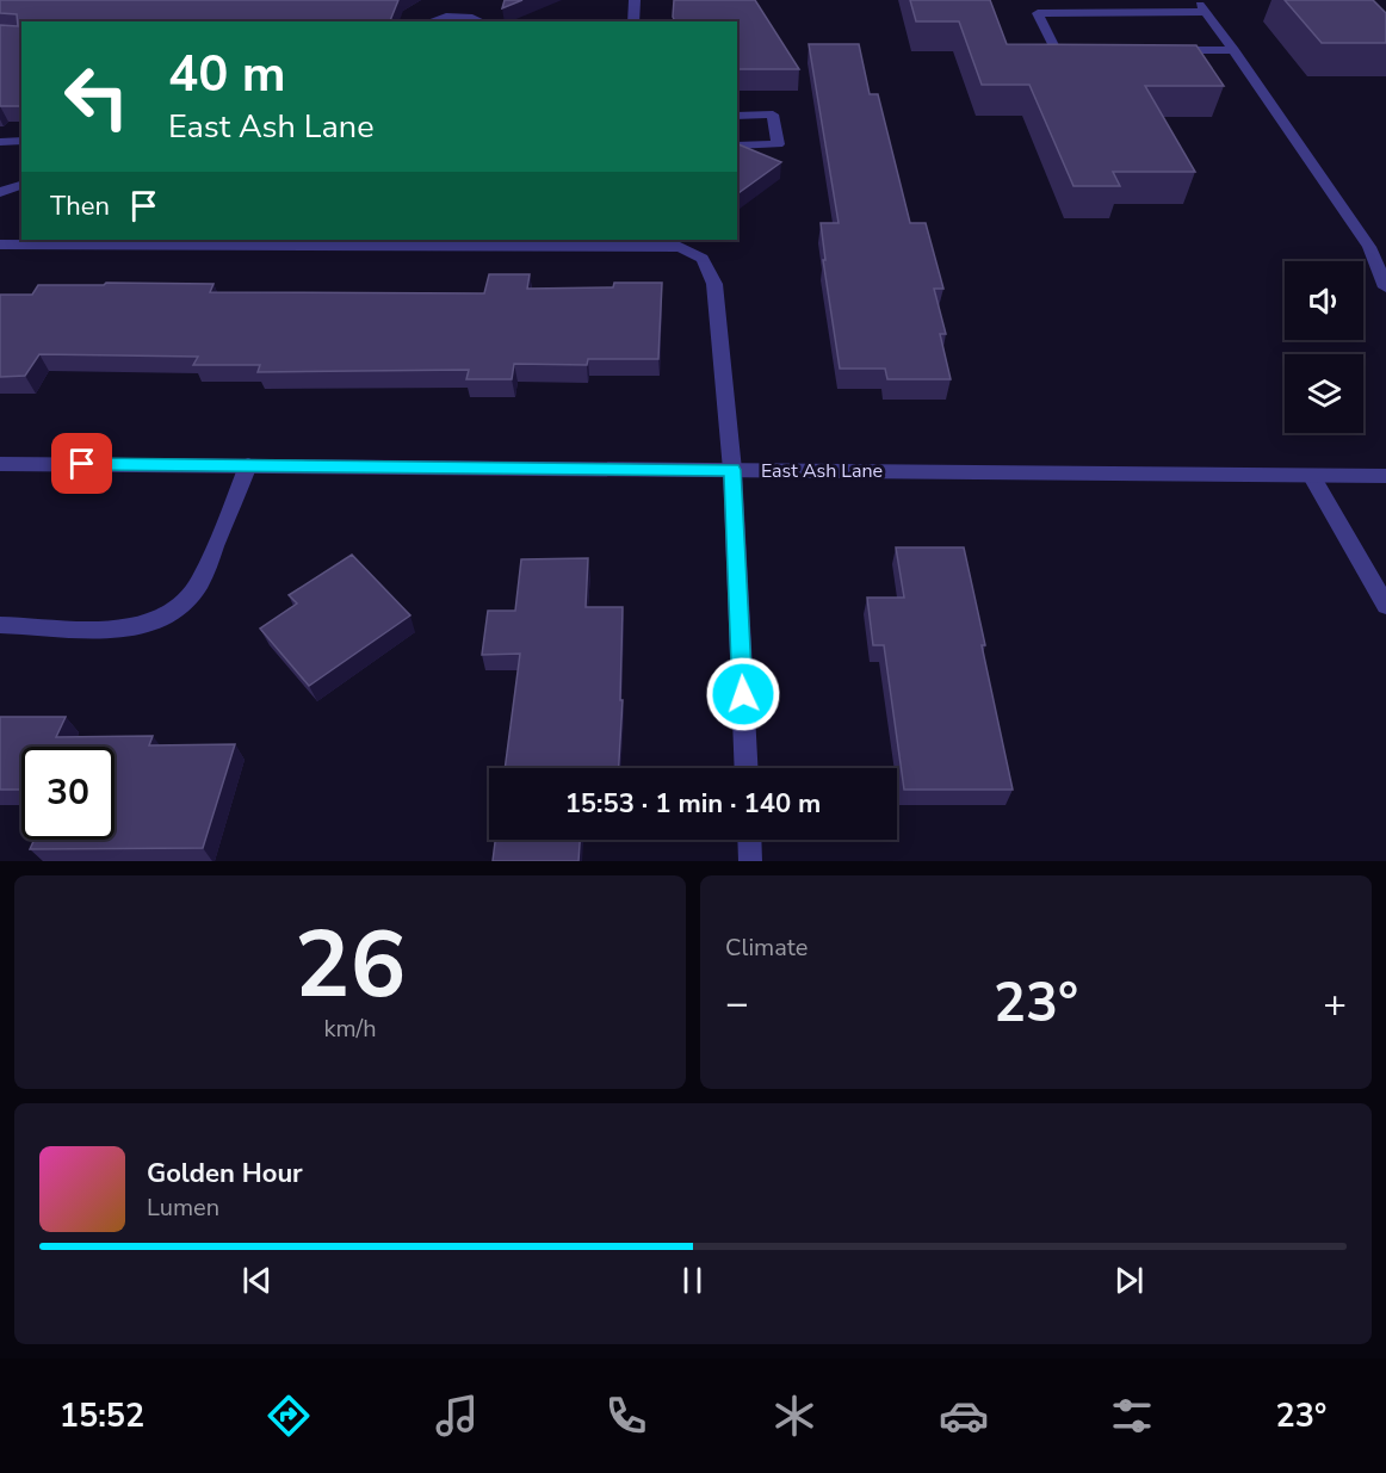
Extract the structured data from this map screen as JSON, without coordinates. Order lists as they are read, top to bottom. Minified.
{"streets":{"street":["East Ash Lane"]},"page":{"turn":["40 m","East Ash Lane"],"then":"Then","limit":"30","trip":"15:53 · 1 min · 140 m","tile":[["26","km/h"],"Climate"],"heat":["−","23°","+"],"song":["Golden Hour","Lumen"],"tabs":["15:52","23°"]}}
